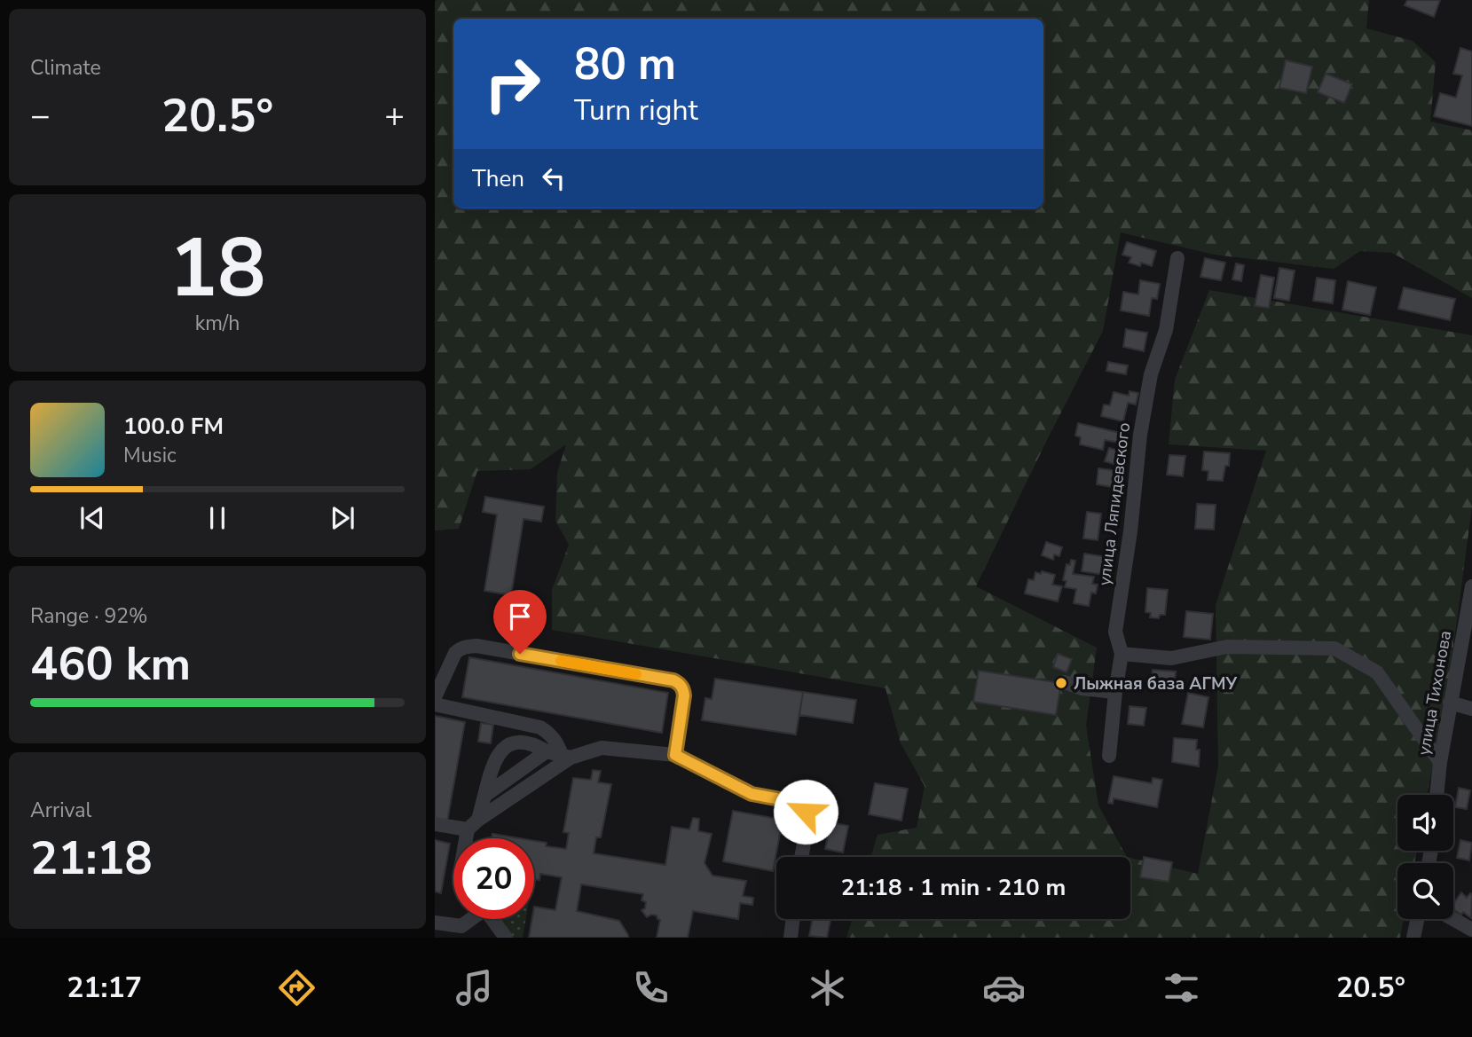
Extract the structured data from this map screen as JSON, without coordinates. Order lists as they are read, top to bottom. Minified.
{"streets":{"street":["улица Ляпидевского","улица Тихонова"]},"places":["Лыжная база АГМУ"],"page":{"tile":["Climate",["18","km/h"],["Range · 92%","460 km"],["Arrival","21:18"]],"turn":["80 m","Turn right"],"heat":["−","20.5°","+"],"then":"Then","song":["100.0 FM","Music"],"limit":"20","trip":"21:18 · 1 min · 210 m","tabs":["21:17","20.5°"]}}
